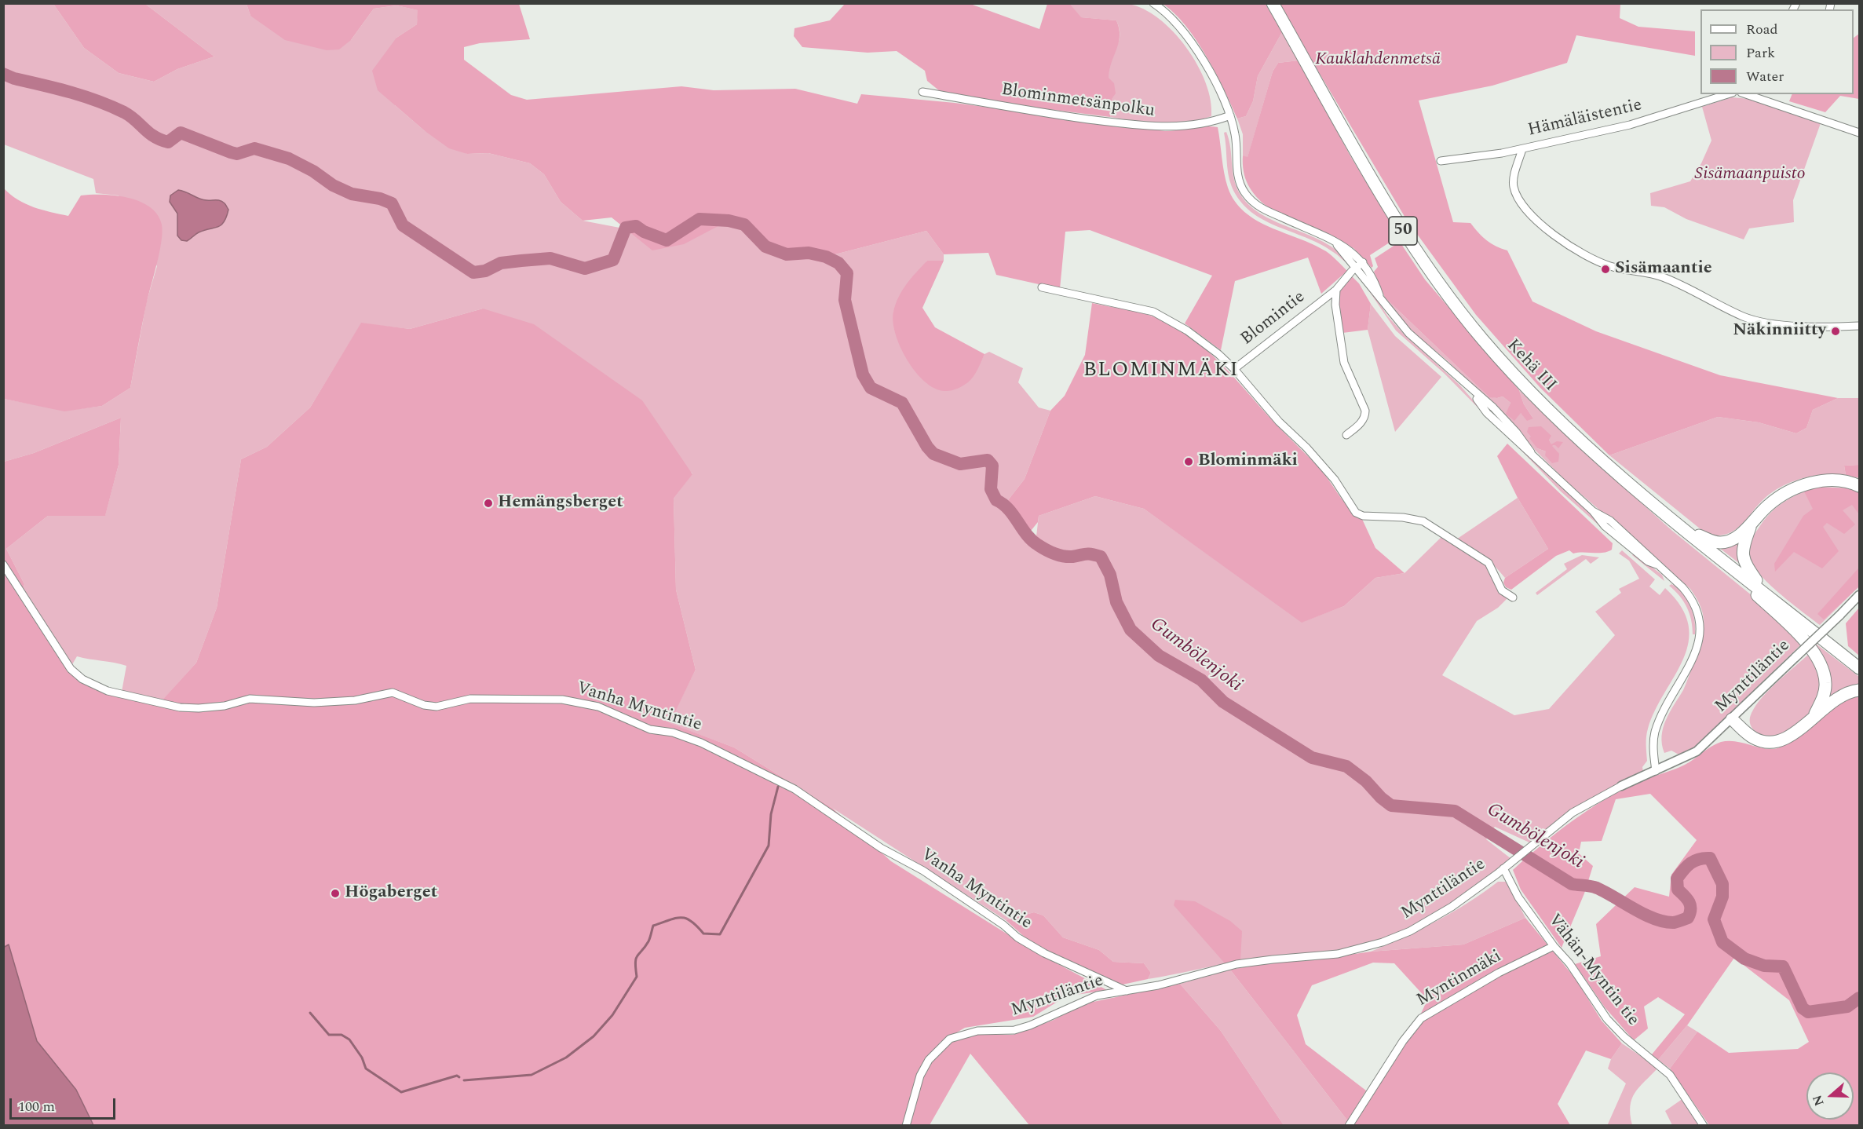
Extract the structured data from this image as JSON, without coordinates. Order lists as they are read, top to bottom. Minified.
{"streets":{"highway":["50","Kehä III"],"street":["Blominmetsänpolku","Hämäläistentie","Blomintie","Mynttiläntie","Vanha Myntintie","Vähän-Myntin tie","Myntinmäki"]},"crossings":[["Mynttiläntie","Vanha Myntintie"],["Mynttiläntie","Vähän-Myntin tie"],["Vähän-Myntin tie","Myntinmäki"]],"districts":["BLOMINMÄKI"],"water":["Gumbölenjoki"],"parks":["Kauklahdenmetsä","Sisämaanpuisto"],"places":["Sisämaantie","Näkinniitty","Blominmäki","Hemängsberget","Högaberget"],"legend":["Road","Park","Water"],"scale_bar":"100 m","north":"left"}
